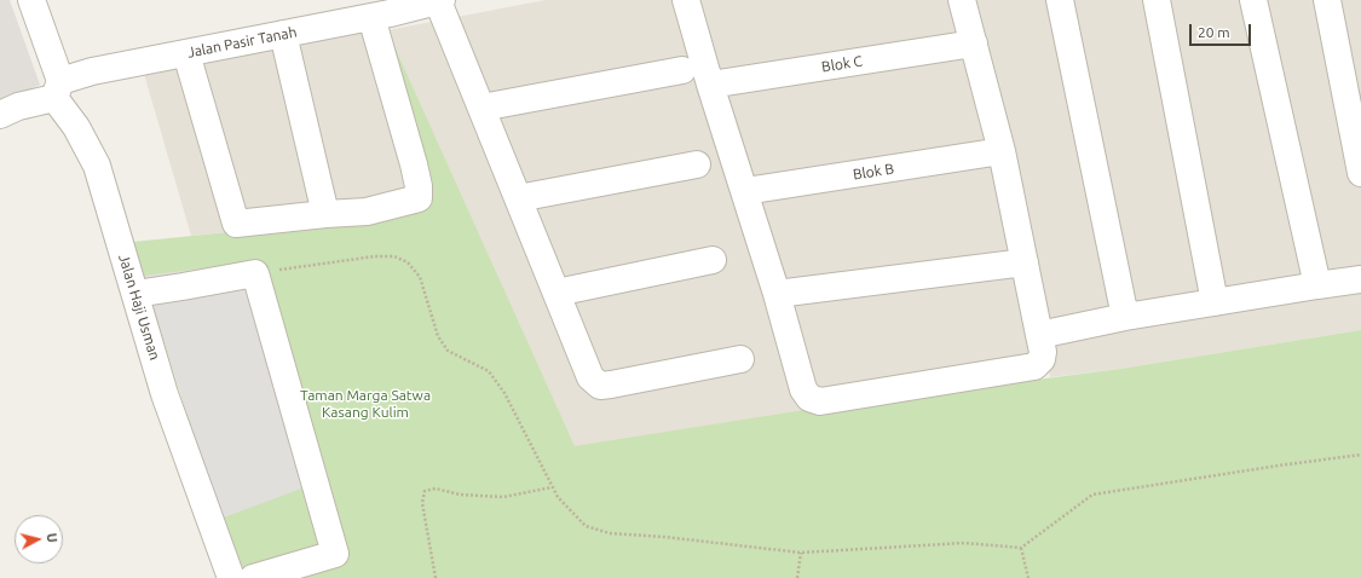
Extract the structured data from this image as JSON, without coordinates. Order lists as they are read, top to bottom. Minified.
{"streets":{"street":["Jalan Pasir Tanah","Blok C","Blok B","Jalan Haji Usman"]},"crossings":[["Jalan Pasir Tanah","Jalan Haji Usman"]],"parks":["Taman Marga Satwa Kasang Kulim"],"scale_bar":"20 m","north":"right"}
